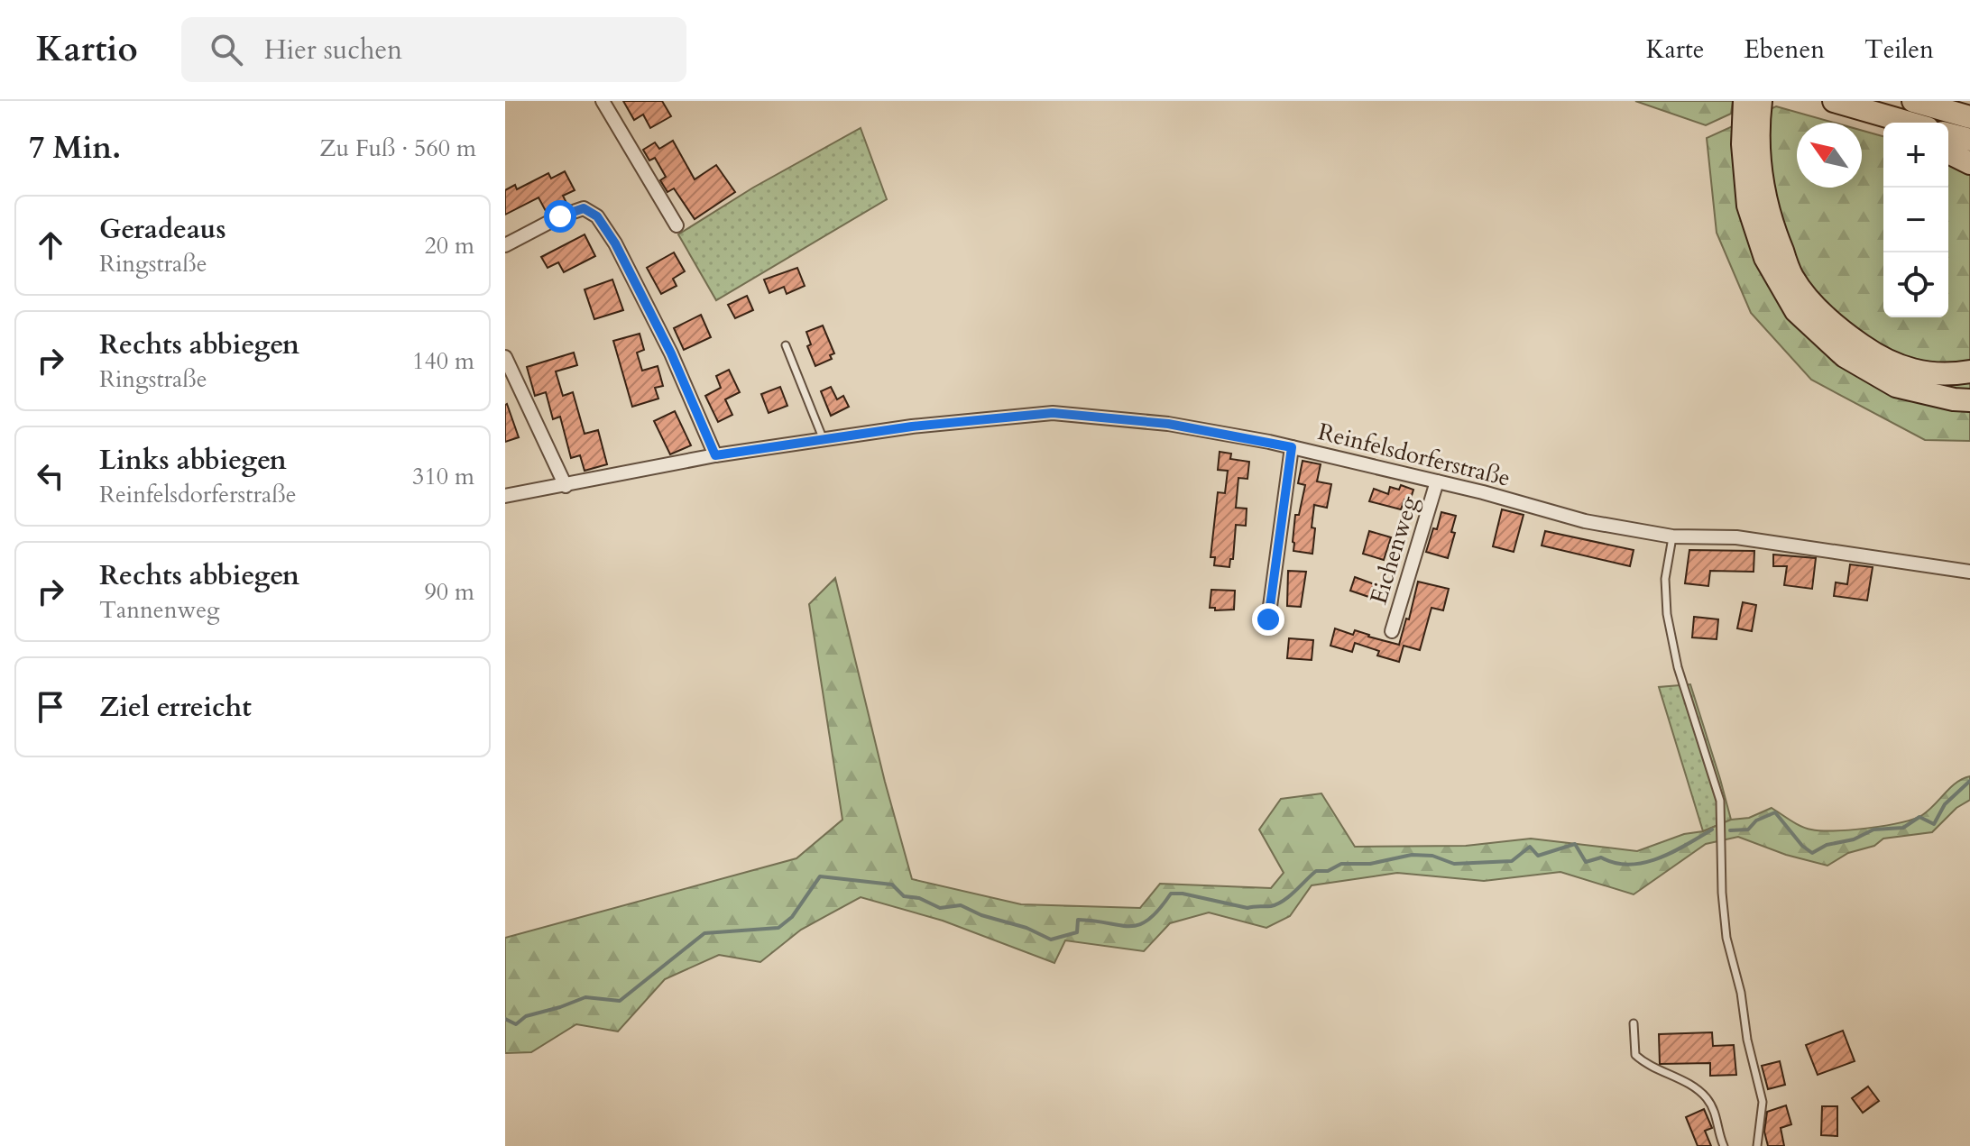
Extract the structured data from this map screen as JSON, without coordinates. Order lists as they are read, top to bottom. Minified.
{"streets":{"street":["Reinfelsdorferstraße","Eichenweg"]},"crossings":[["Reinfelsdorferstraße","Eichenweg"]],"north":"top left","page":{"header":"Kartio","search":"Hier suchen","nav":["Karte","Ebenen","Teilen"],"heading":["7 Min.","Zu Fuß · 560 m"],"map_buttons":["+","−"],"list":[["Geradeaus","Ringstraße","20 m"],["Rechts abbiegen","Ringstraße","140 m"],["Links abbiegen","Reinfelsdorferstraße","310 m"],["Rechts abbiegen","Tannenweg","90 m"],"Ziel erreicht"]}}
